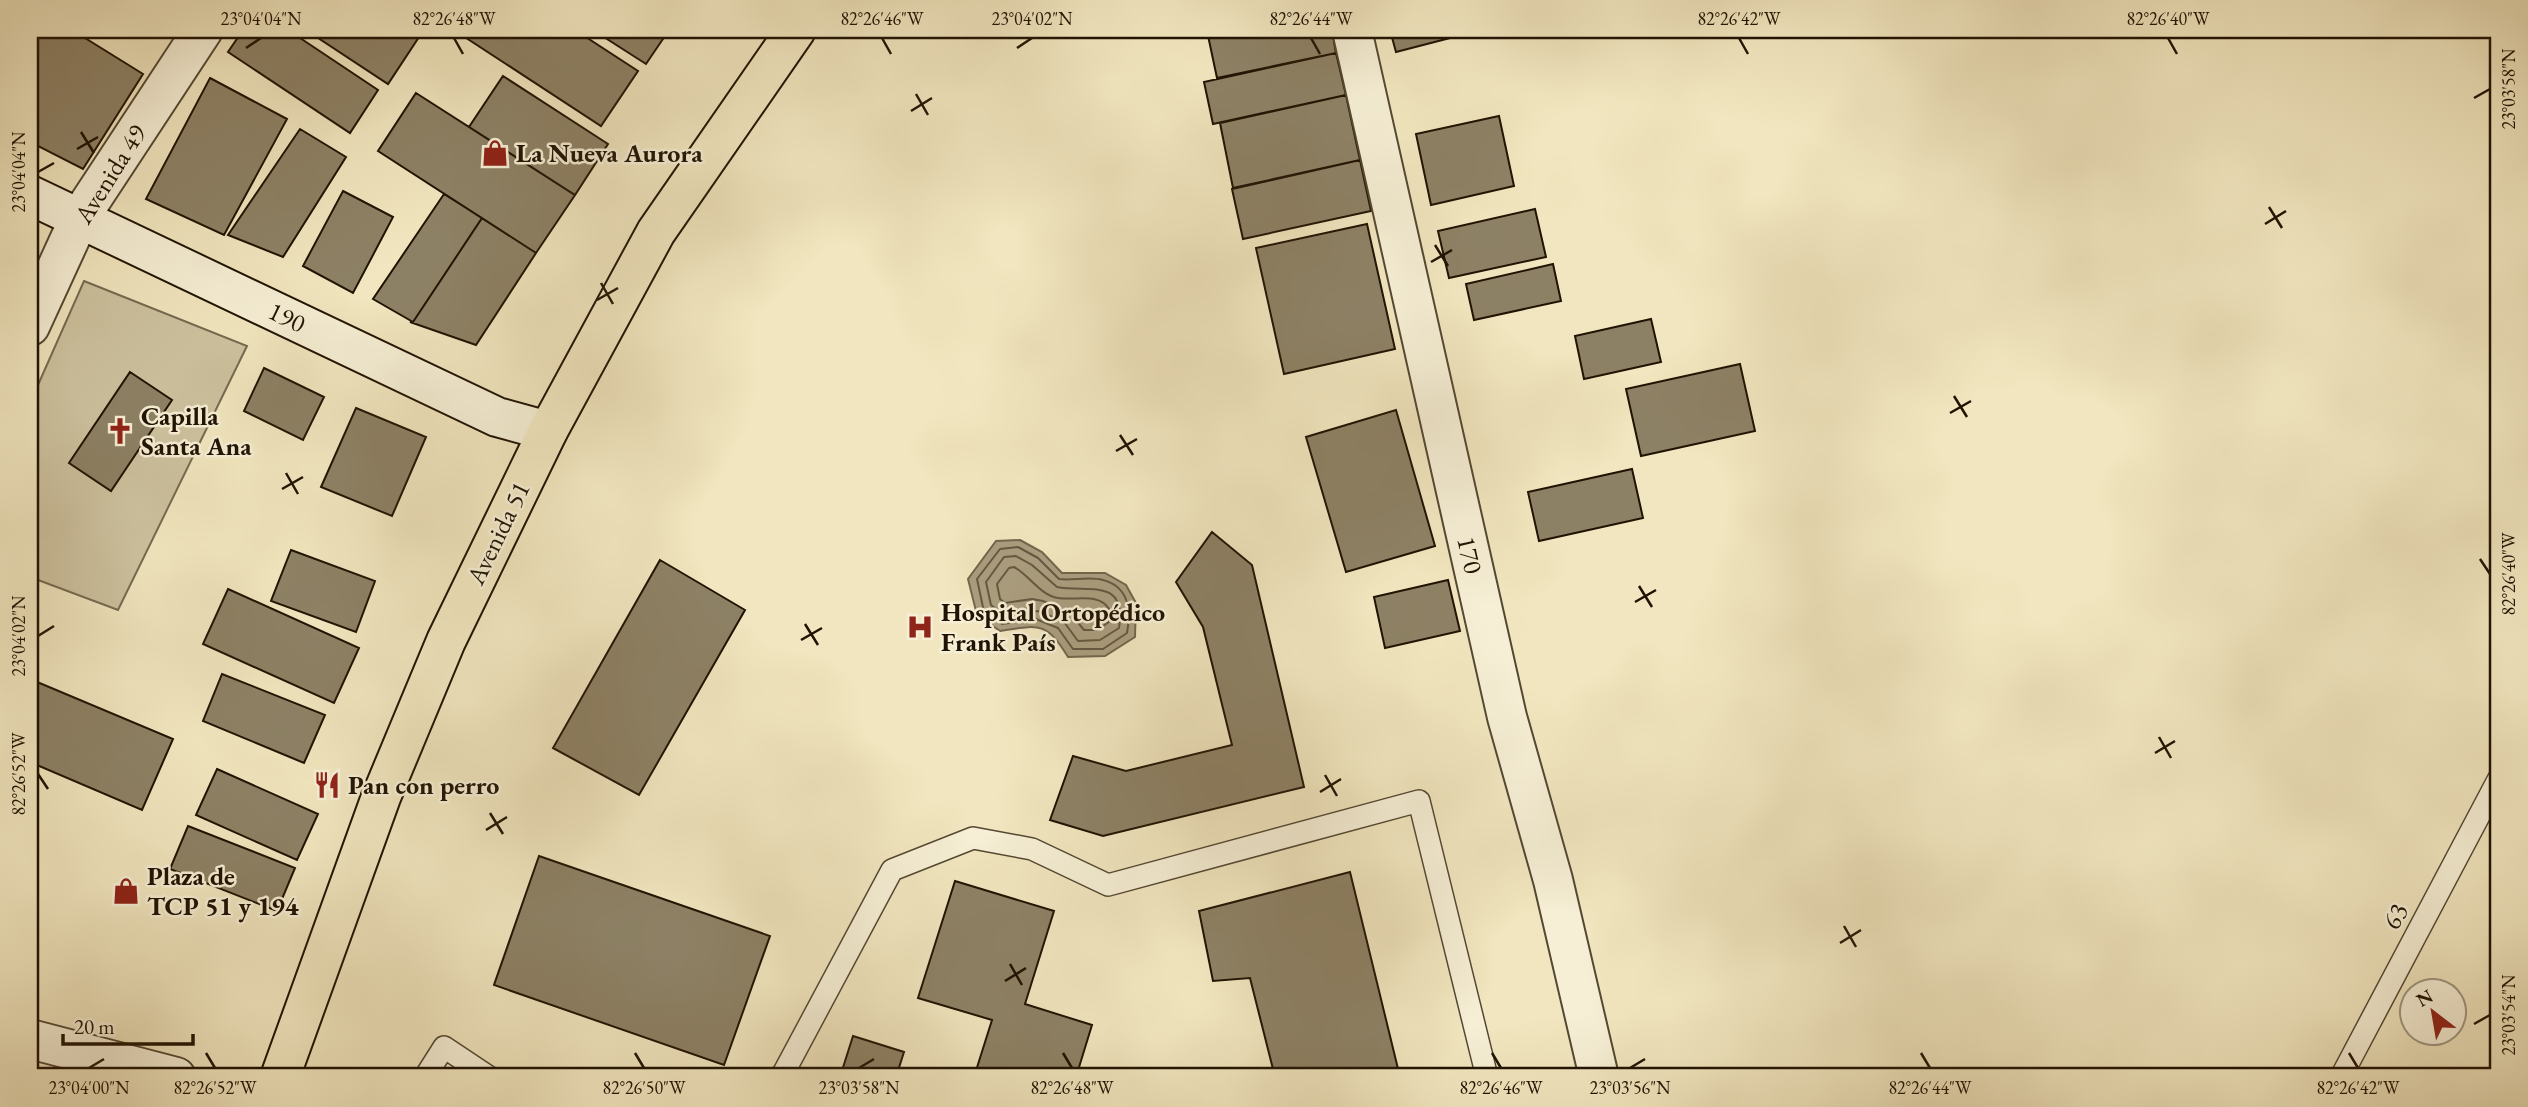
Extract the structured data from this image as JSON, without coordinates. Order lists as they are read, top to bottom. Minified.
{"streets":{"main road":["Avenida 51"],"street":["Avenida 49","190","170"],"lane":["63"]},"crossings":[["Avenida 49","190"],["190","Avenida 51"]],"places":{"shop":["La Nueva Aurora","Plaza de TCP 51 y 194"],"church":["Capilla Santa Ana"],"hospital":["Hospital Ortopédico Frank País"],"restaurant":["Pan con perro"]},"scale_bar":"20 m","north":"top left","coordinates":["23°04'04\"N","82°26'48\"W","82°26'46\"W","23°04'02\"N","82°26'44\"W","82°26'42\"W","82°26'40\"W","23°03'58\"N","82°26'52\"W","23°03'54\"N","23°04'00\"N","82°26'50\"W","23°03'56\"N"]}
